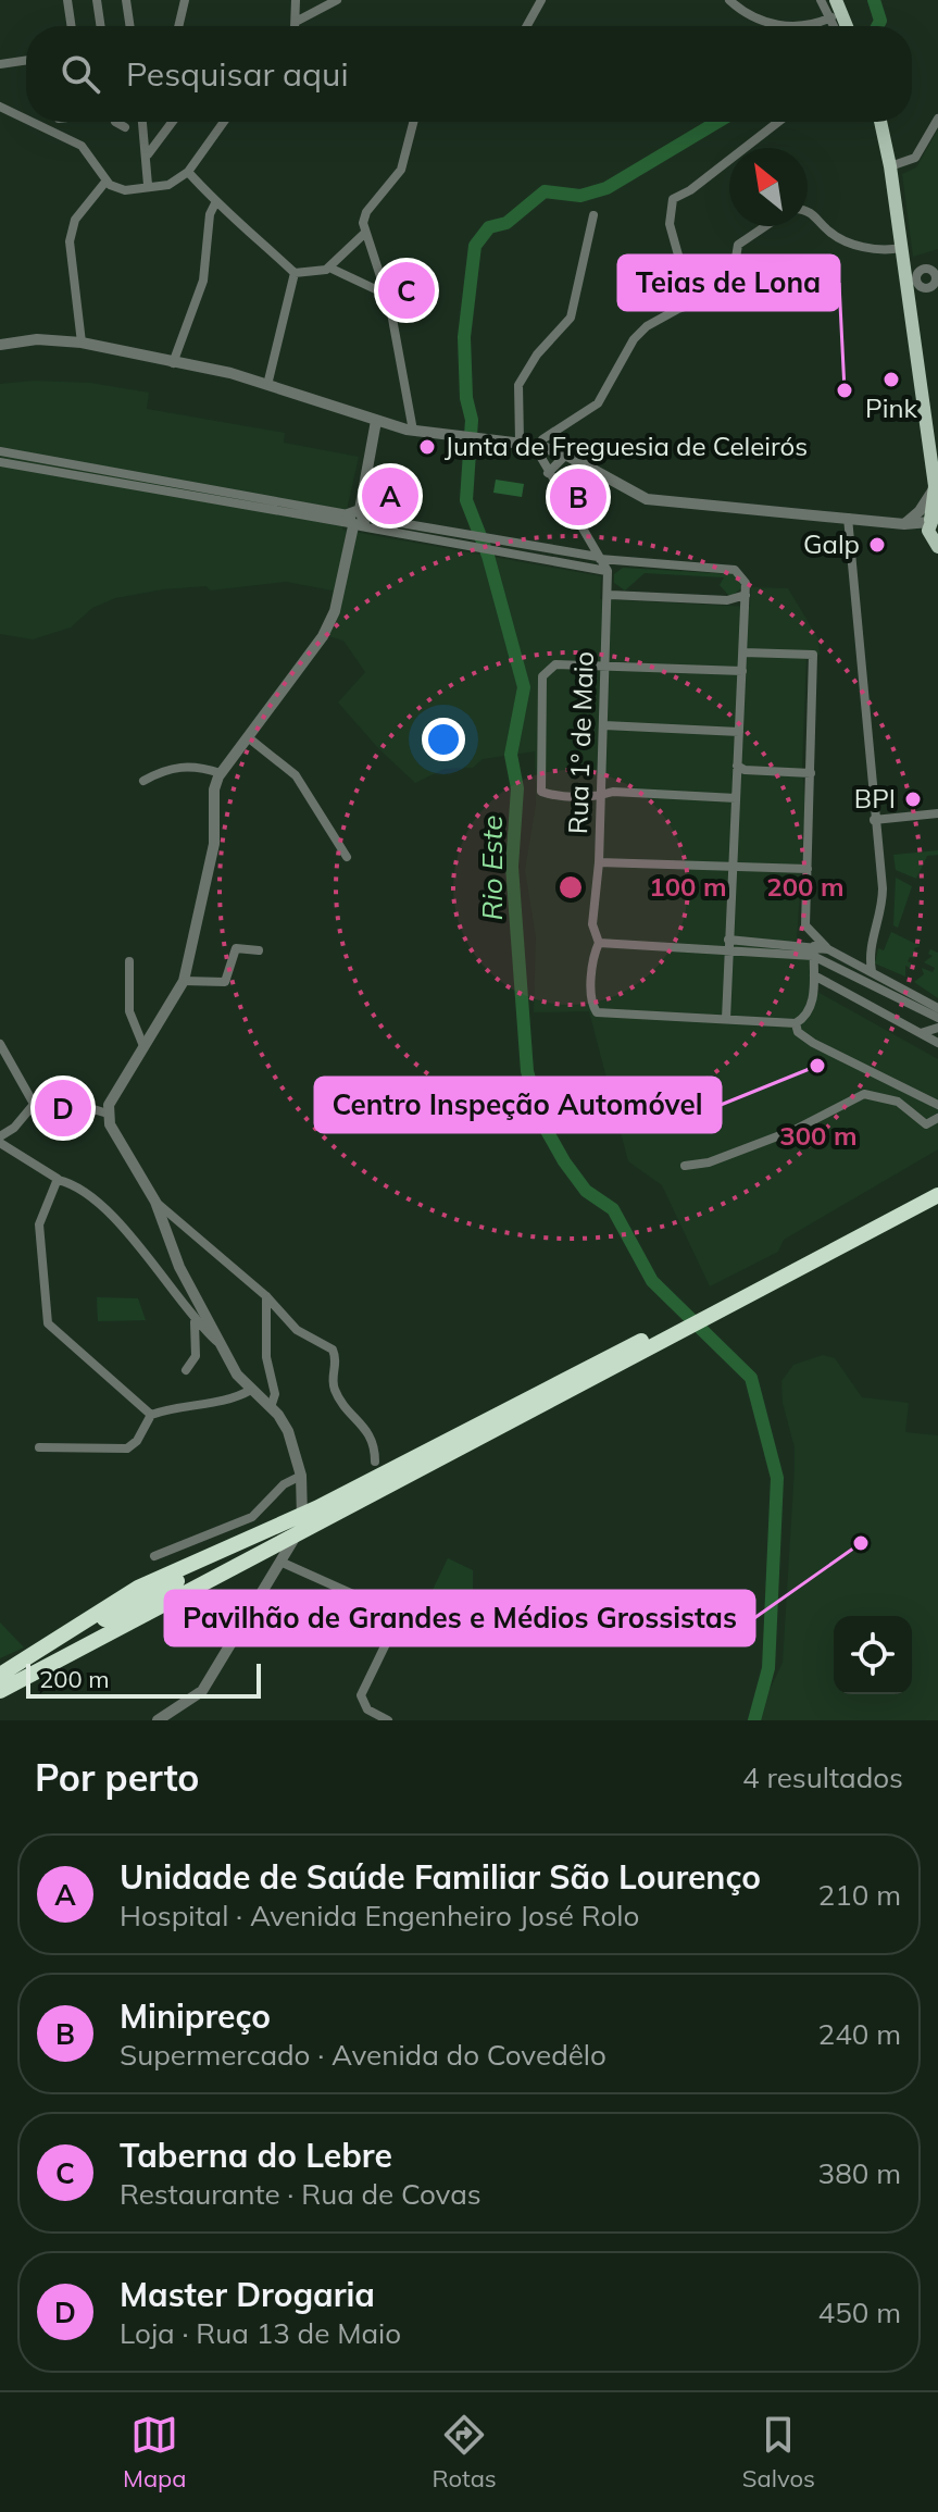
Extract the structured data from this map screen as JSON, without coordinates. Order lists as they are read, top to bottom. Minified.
{"streets":{"street":["Rua 1º de Maio"]},"water":["Rio Este"],"places":["Pink","Teias de Lona","Junta de Freguesia de Celeirós","Galp","BPI","Centro Inspeção Automóvel","Pavilhão de Grandes e Médios Grossistas"],"scale_bar":"200 m","north":"top left","page":{"search":"Pesquisar aqui","pins":["C","A","B","D"],"scale":"200 m","heading":["Por perto","4 resultados"],"list":[{"mark":"A","name":"Unidade de Saúde Familiar São Lourenço","note":"Hospital · Avenida Engenheiro José Rolo","value":"210 m"},{"mark":"B","name":"Minipreço","note":"Supermercado · Avenida do Covedêlo","value":"240 m"},{"mark":"C","name":"Taberna do Lebre","note":"Restaurante · Rua de Covas","value":"380 m"},{"mark":"D","name":"Master Drogaria","note":"Loja · Rua 13 de Maio","value":"450 m"}],"nav":["Mapa","Rotas","Salvos"]},"rings":["100 m","200 m","300 m"]}
